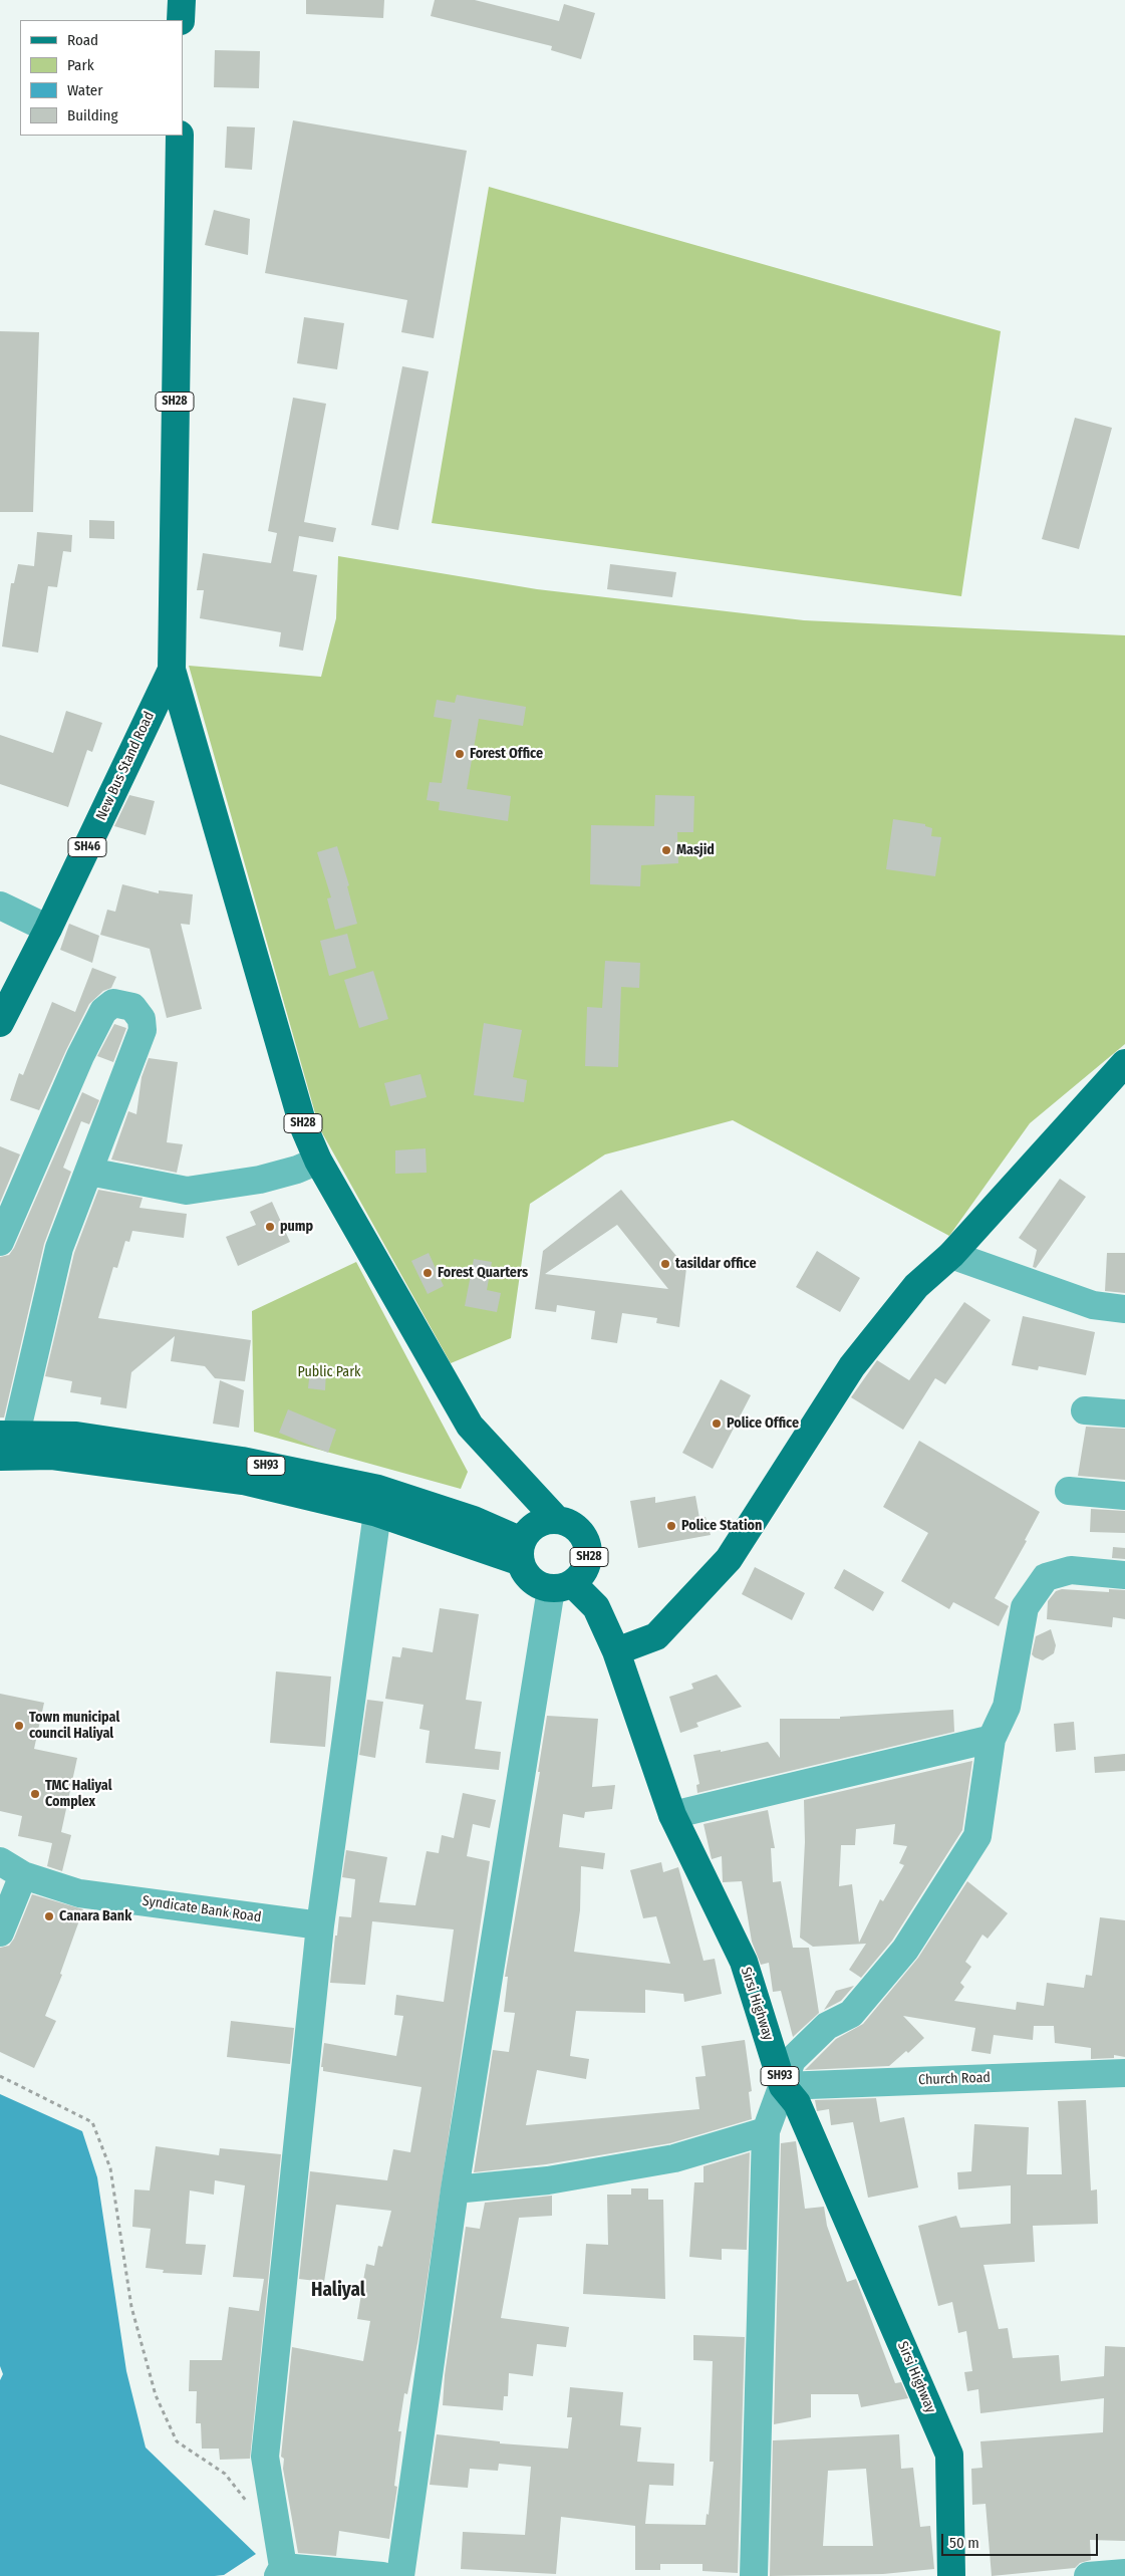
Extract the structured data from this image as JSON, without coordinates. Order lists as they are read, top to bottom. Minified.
{"streets":{"main road":["SH28","New Bus Stand Road","SH46","SH93","Sirsi Highway"],"street":["Syndicate Bank Road","Church Road"]},"crossings":[["SH28","New Bus Stand Road"],["SH28","SH93"],["SH28","Sirsi Highway"],["SH93","Sirsi Highway"],["Sirsi Highway","Church Road"]],"districts":["Haliyal"],"parks":["Public Park"],"places":["Forest Office","Masjid","pump","tasildar office","Forest Quarters","Police Office","Police Station","Town municipal council Haliyal","TMC Haliyal Complex","Canara Bank"],"legend":["Road","Park","Water","Building"],"scale_bar":"50 m"}
